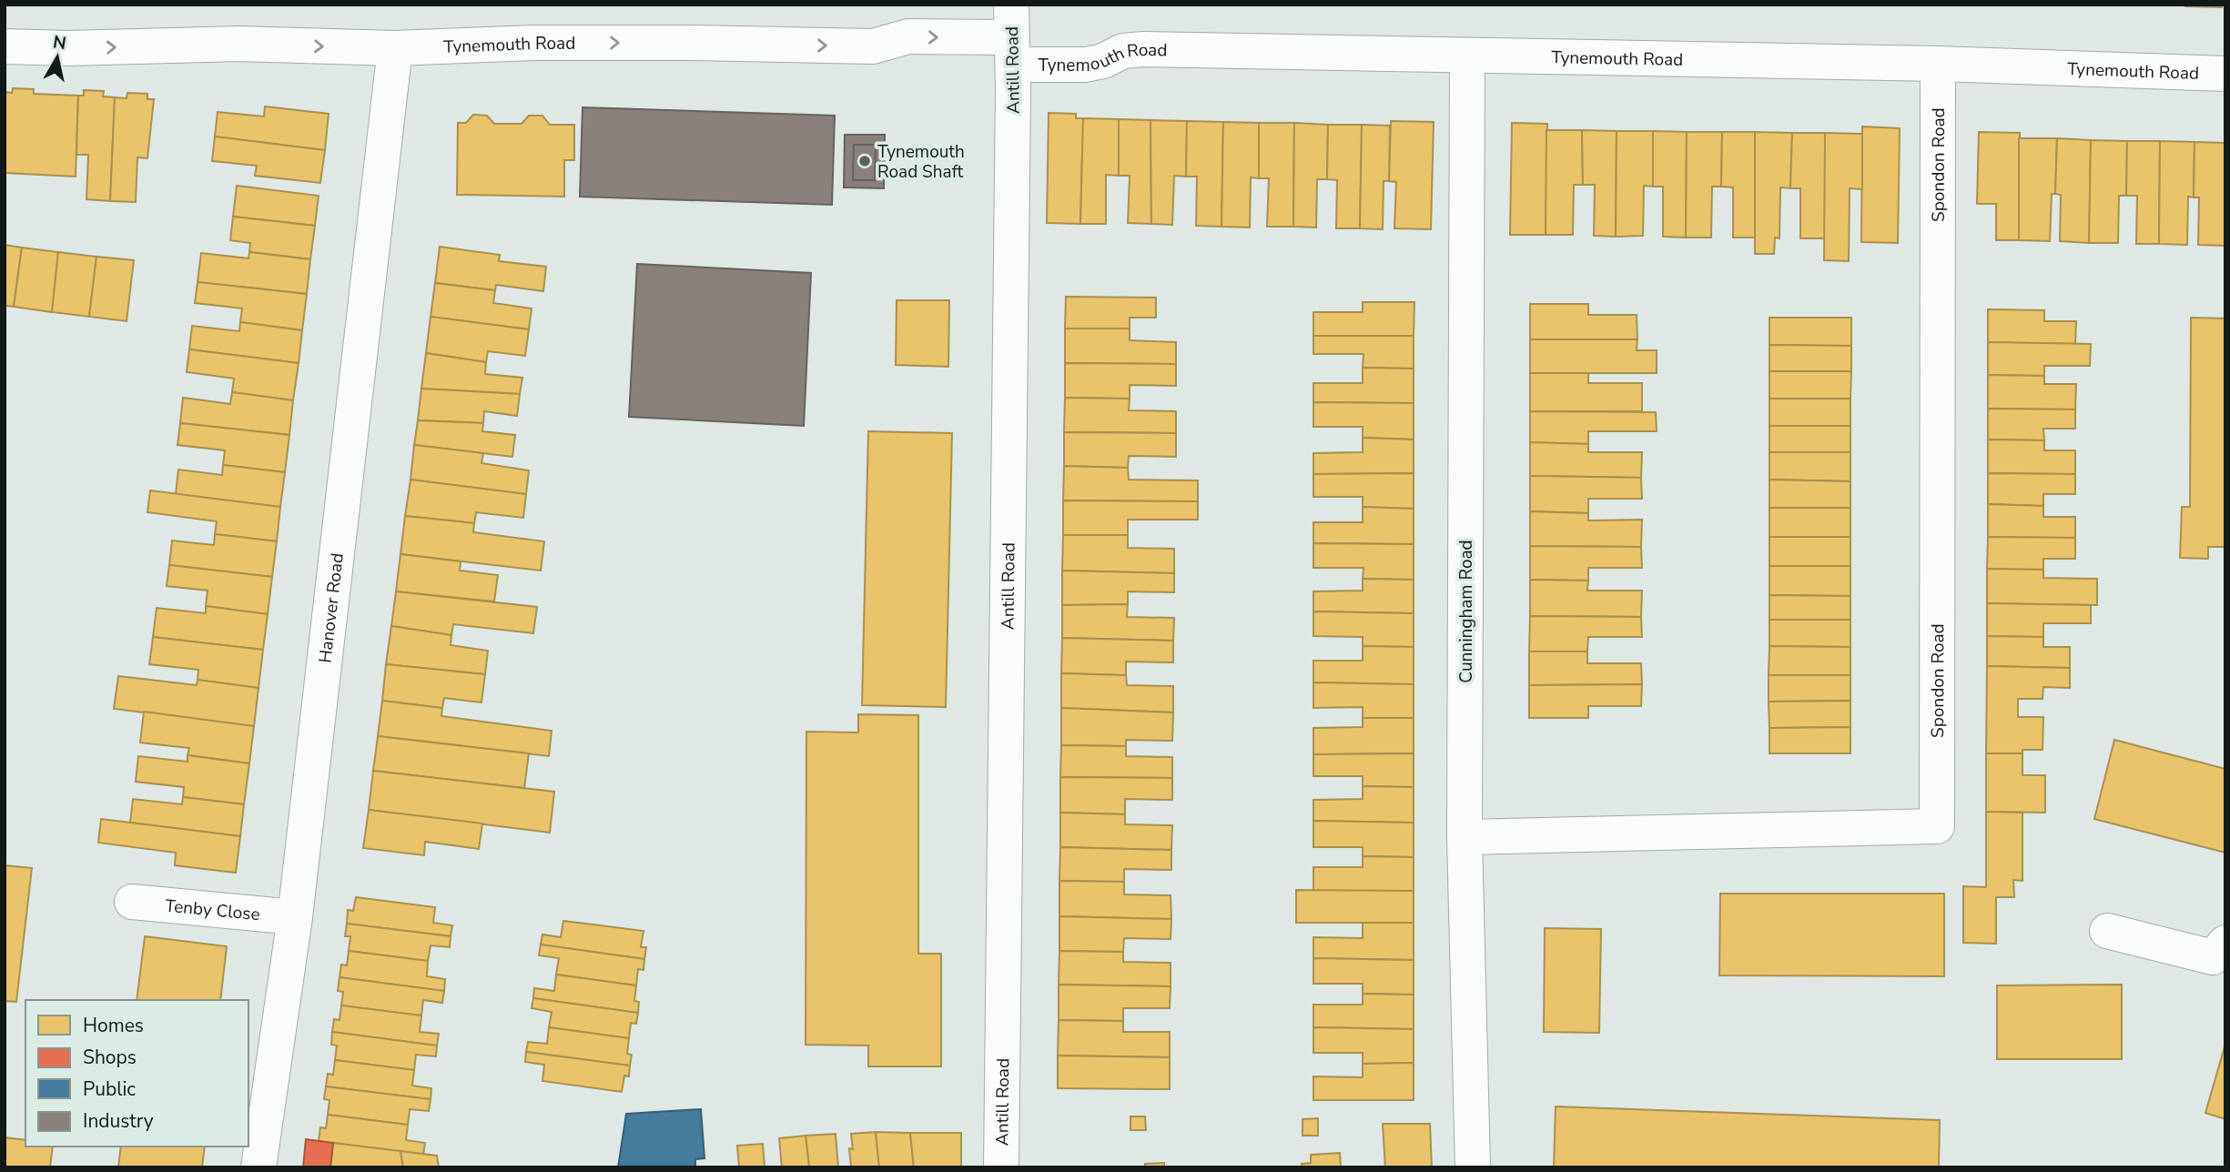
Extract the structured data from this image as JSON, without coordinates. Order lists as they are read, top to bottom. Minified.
{"streets":{"street":["Tynemouth Road","Antill Road","Spondon Road","Hanover Road","Cunningham Road","Tenby Close"]},"crossings":[["Tynemouth Road","Antill Road"],["Tynemouth Road","Spondon Road"],["Tynemouth Road","Hanover Road"],["Tynemouth Road","Cunningham Road"],["Spondon Road","Cunningham Road"],["Hanover Road","Tenby Close"]],"one_way":["Tynemouth Road"],"places":["Tynemouth Road Shaft"],"legend":["Homes","Shops","Public","Industry"],"north":"top"}
